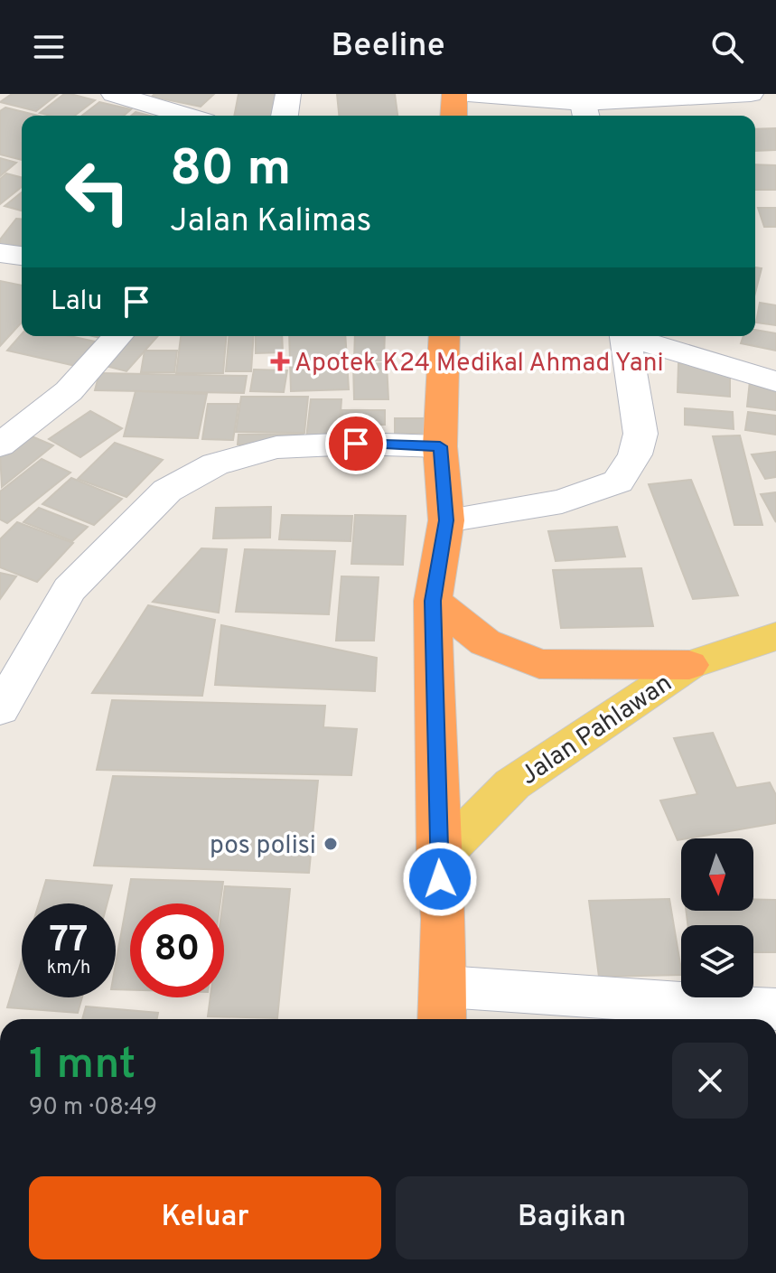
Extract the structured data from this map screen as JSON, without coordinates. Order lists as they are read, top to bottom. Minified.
{"streets":{"main road":["Jalan Pahlawan"]},"places":{"health":["Apotek K24 Medikal Ahmad Yani"],"other":["pos polisi"]},"north":"bottom","page":{"header":"Beeline","turn":["80 m","Jalan Kalimas"],"then":"Lalu","speed":"77 km/h","limit":"80","heading":["1 mnt","90 m · 08:49"],"buttons":["Keluar","Bagikan"]}}
